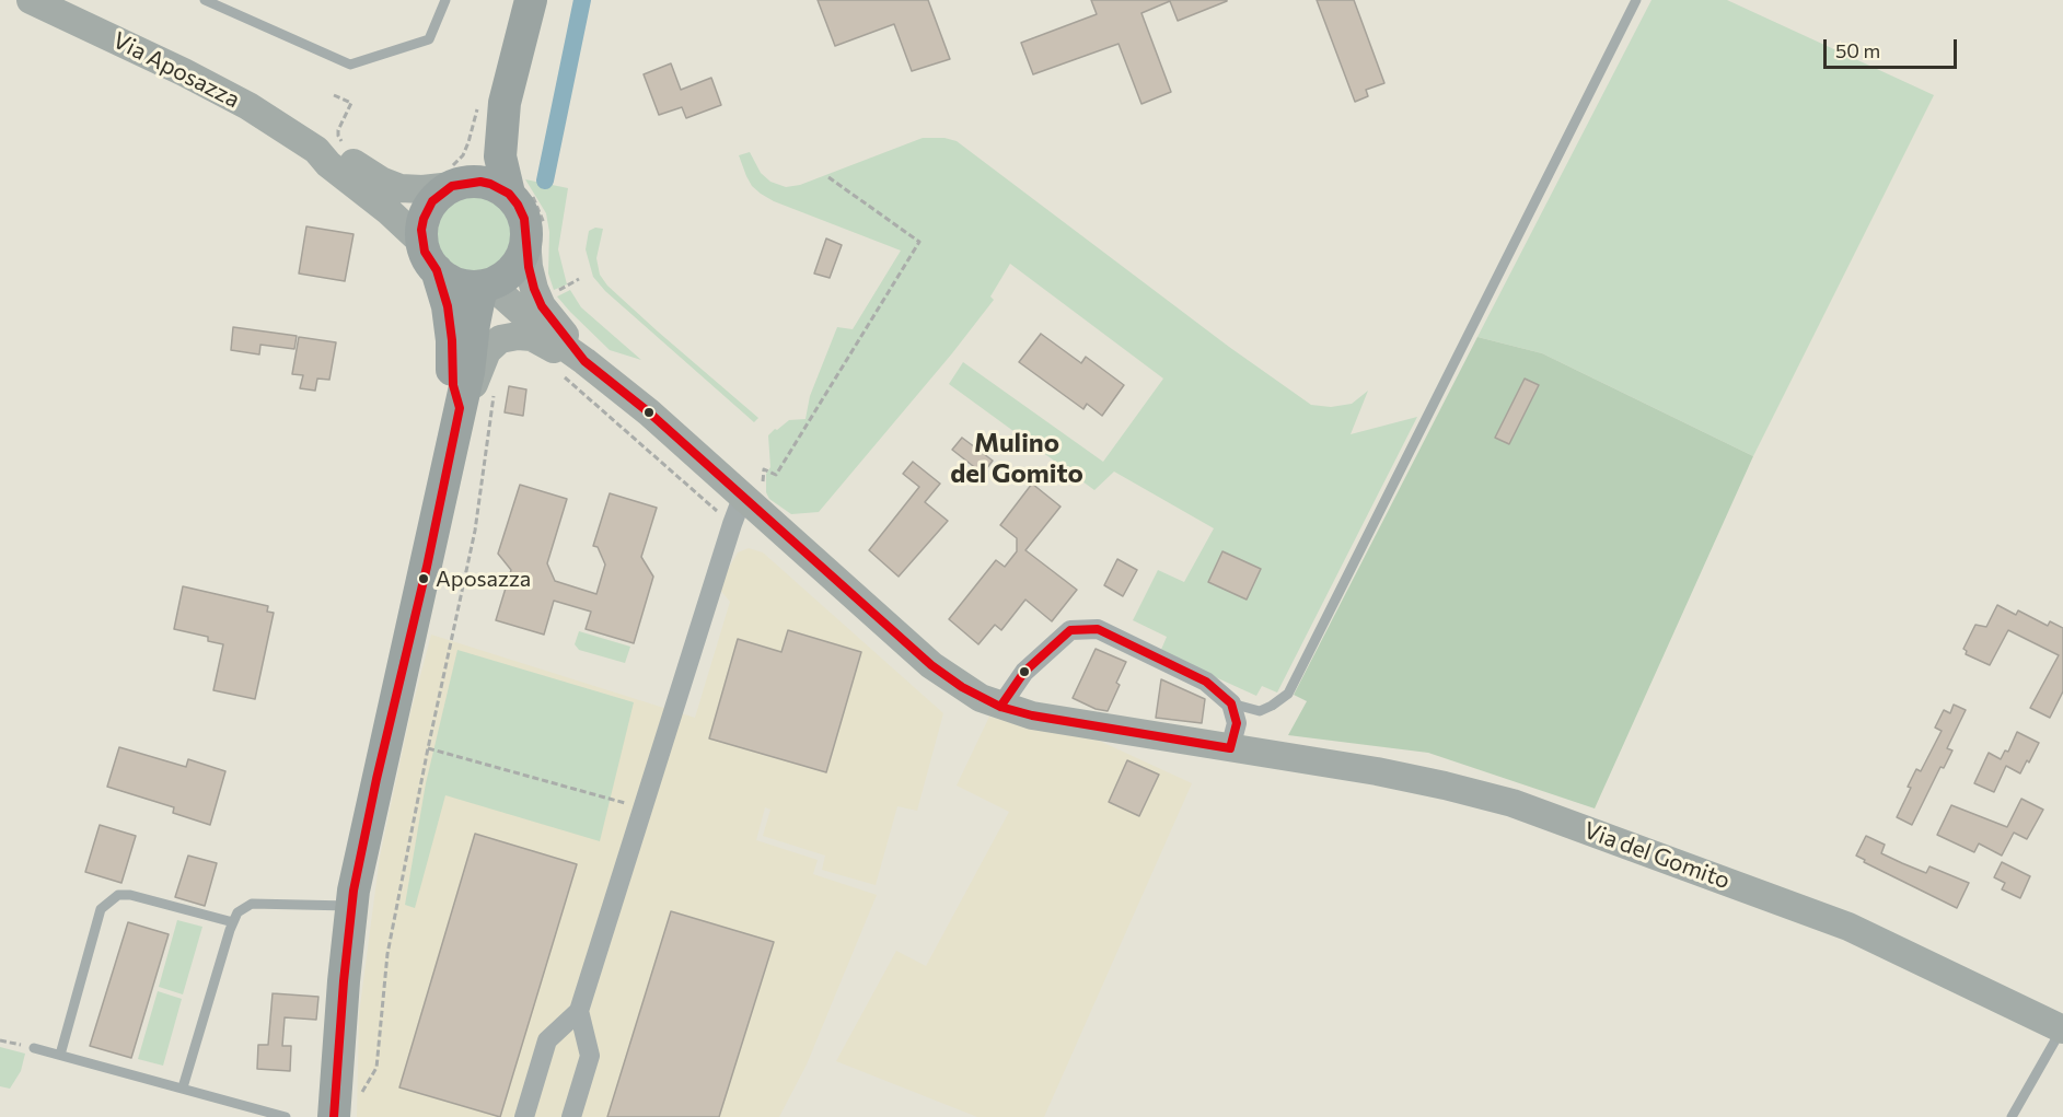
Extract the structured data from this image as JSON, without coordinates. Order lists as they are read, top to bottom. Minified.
{"streets":{"street":["Via Aposazza","Via del Gomito"]},"crossings":[["Via Aposazza","Via del Gomito"]],"districts":["Mulino del Gomito"],"places":["Aposazza"],"scale_bar":"50 m"}
